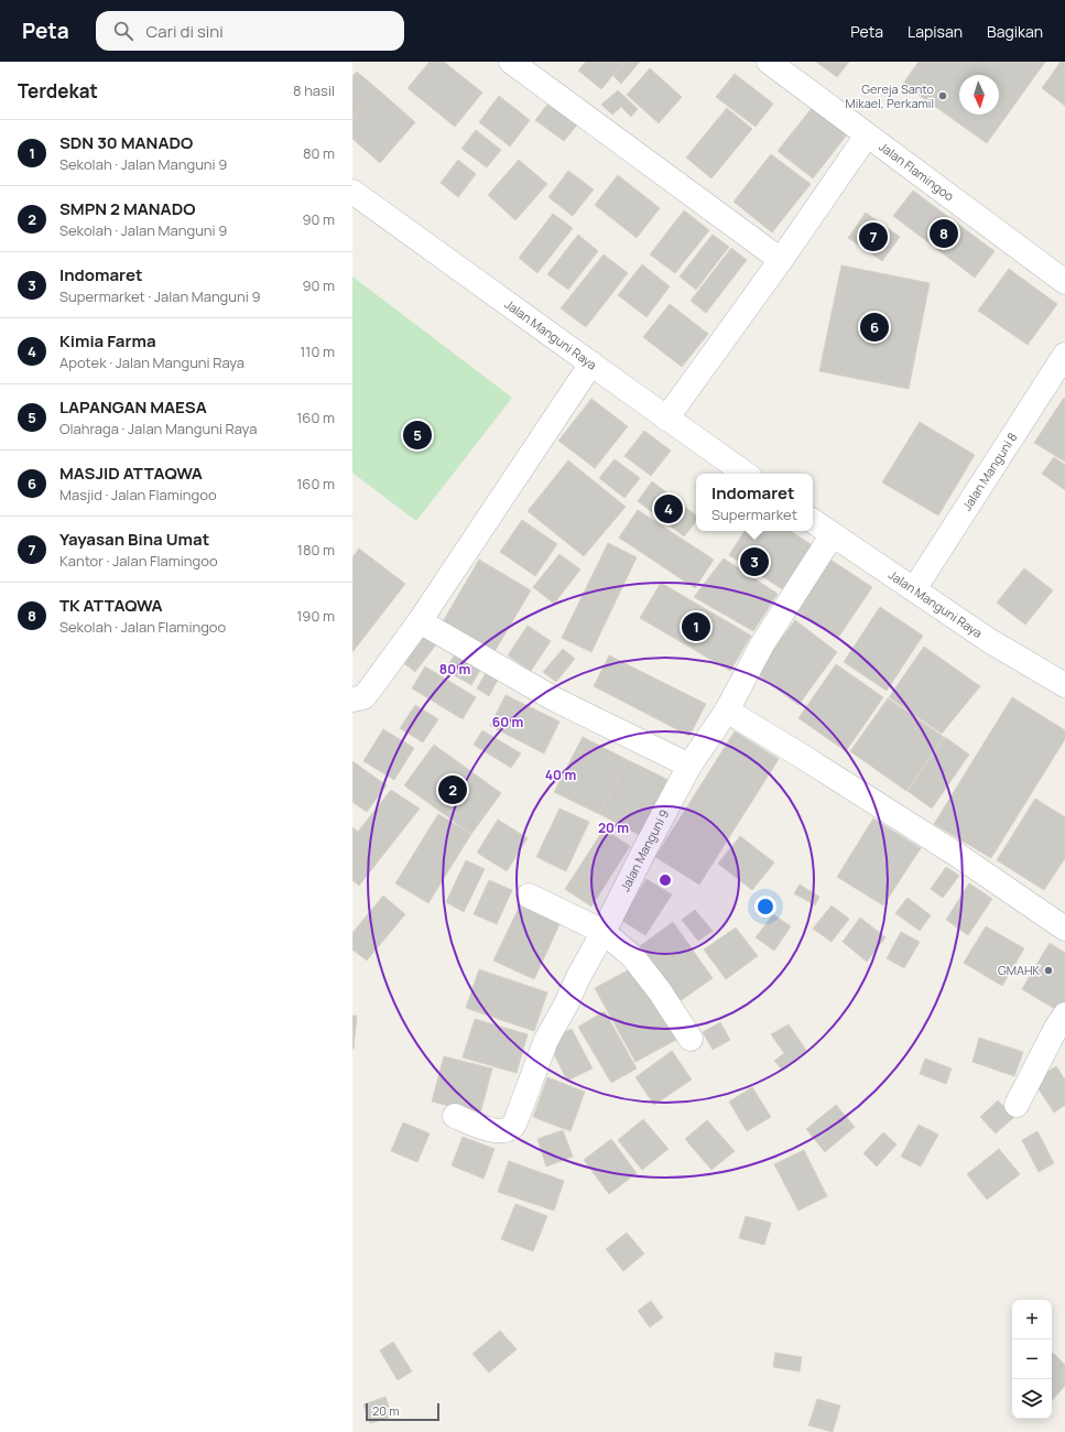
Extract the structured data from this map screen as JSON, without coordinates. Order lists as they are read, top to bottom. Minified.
{"streets":{"street":["Jalan Flamingoo","Jalan Manguni Raya","Jalan Manguni 8","Jalan Manguni 9"]},"crossings":[["Jalan Manguni Raya","Jalan Manguni 8"],["Jalan Manguni Raya","Jalan Manguni 9"]],"places":["Gereja Santo Mikael, Perkamil","GMAHK"],"scale_bar":"20 m","north":"bottom","page":{"header":"Peta","search":"Cari di sini","nav":["Peta","Lapisan","Bagikan"],"heading":["Terdekat","8 hasil"],"list":[{"mark":"1","name":"SDN 30 MANADO","note":"Sekolah · Jalan Manguni 9","value":"80 m"},{"mark":"2","name":"SMPN 2 MANADO","note":"Sekolah · Jalan Manguni 9","value":"90 m"},{"mark":"3","name":"Indomaret","note":"Supermarket · Jalan Manguni 9","value":"90 m"},{"mark":"4","name":"Kimia Farma","note":"Apotek · Jalan Manguni Raya","value":"110 m"},{"mark":"5","name":"LAPANGAN MAESA","note":"Olahraga · Jalan Manguni Raya","value":"160 m"},{"mark":"6","name":"MASJID ATTAQWA","note":"Masjid · Jalan Flamingoo","value":"160 m"},{"mark":"7","name":"Yayasan Bina Umat","note":"Kantor · Jalan Flamingoo","value":"180 m"},{"mark":"8","name":"TK ATTAQWA","note":"Sekolah · Jalan Flamingoo","value":"190 m"}],"pins":["8","7","6","5","4","3","1","2"],"popup":["Indomaret","Supermarket"],"map_buttons":["+","−"],"scale":"20 m"},"rings":["80 m","60 m","40 m","20 m"]}
